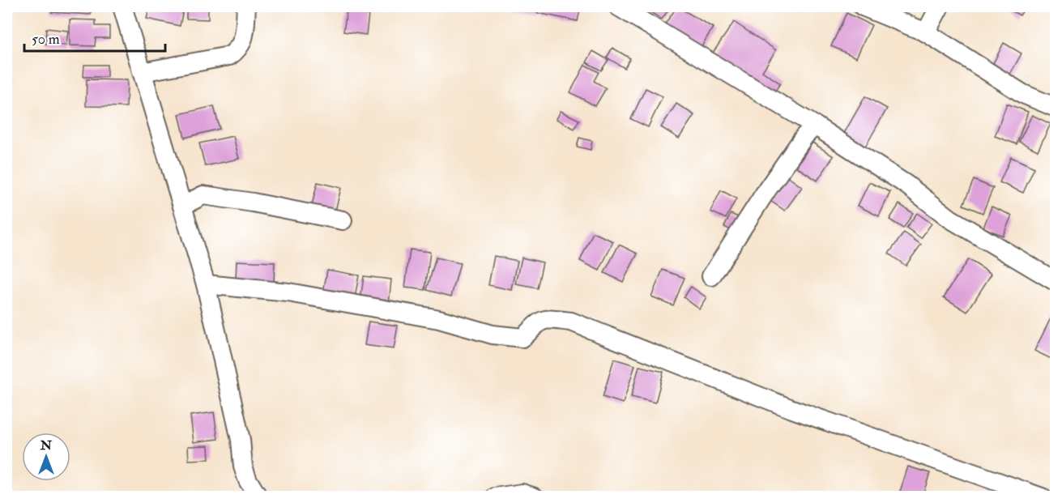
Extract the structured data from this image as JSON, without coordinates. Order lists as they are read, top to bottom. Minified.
{"scale_bar":"50 m","north":"top"}
